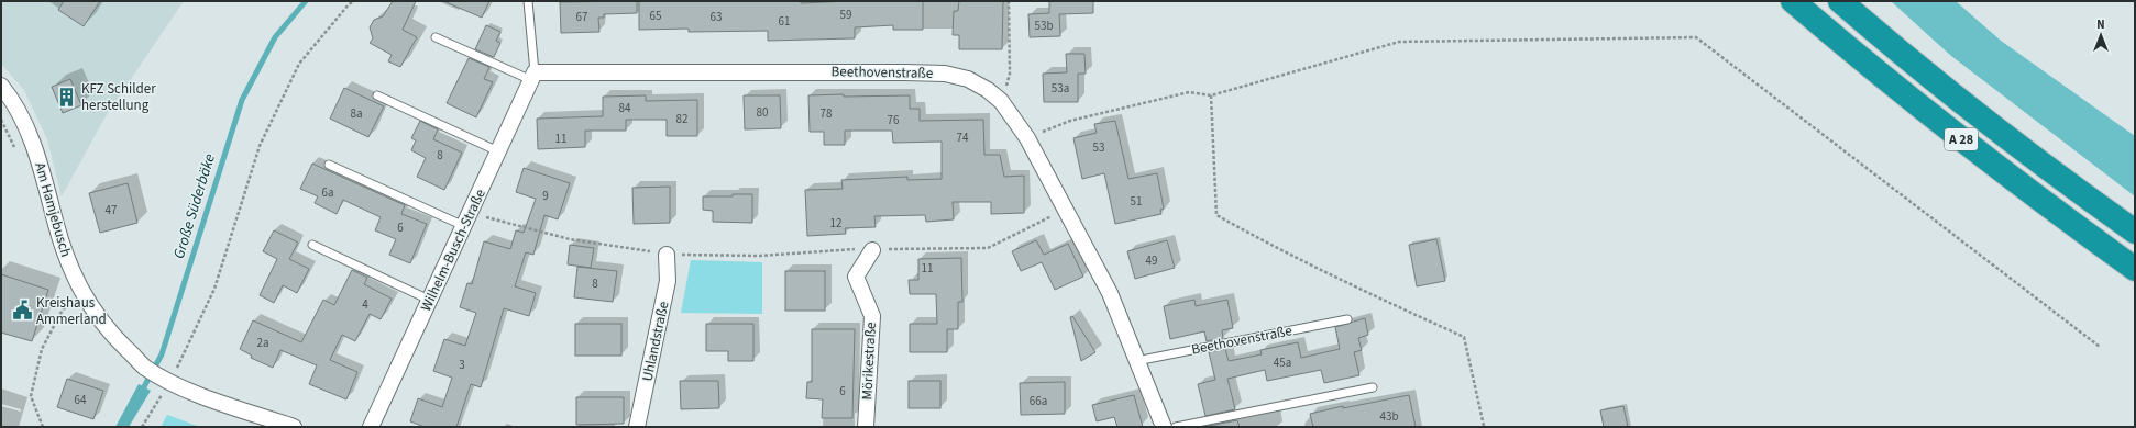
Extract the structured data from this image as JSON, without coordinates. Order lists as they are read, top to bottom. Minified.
{"streets":{"highway":["A 28"],"street":["Beethovenstraße","Am Hamjebusch","Wilhelm-Busch-Straße","Uhlandstraße","Mörikestraße"]},"crossings":[["Beethovenstraße","Wilhelm-Busch-Straße"]],"water":["Große Süderbäke"],"places":{"building":["KFZ Schilder herstellung"],"public building":["Kreishaus Ammerland"]},"house_numbers":["59","65","67","63","61","53b","53a","84","80","8a","78","82","76","74","11","53","8","6a","9","51","47","12","6","49","11","8","4","2a","45a","3","6","64","66a","43b"],"north":"top"}
